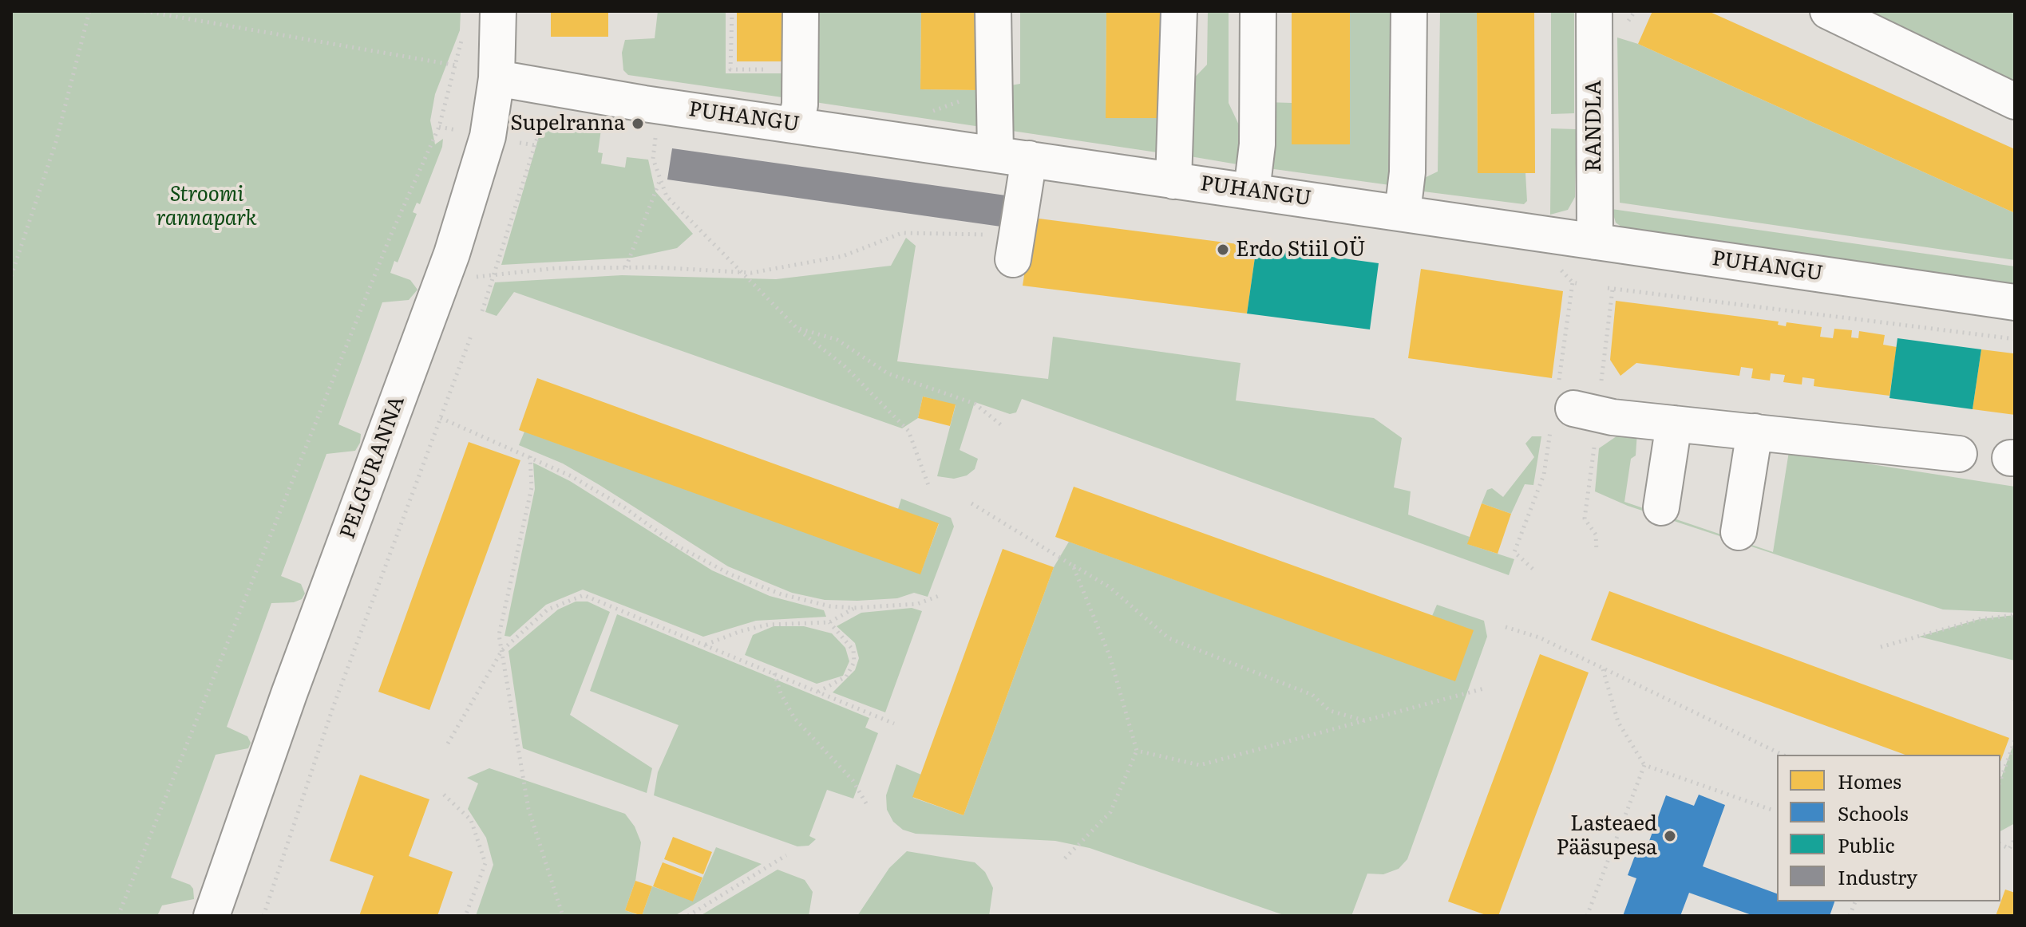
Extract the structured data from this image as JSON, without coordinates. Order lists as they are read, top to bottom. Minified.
{"streets":{"street":["PUHANGU","RANDLA","PELGURANNA"]},"crossings":[["PUHANGU","RANDLA"],["PUHANGU","PELGURANNA"]],"parks":["Stroomi rannapark"],"places":["Supelranna","Erdo Stiil OÜ","Lasteaed Pääsupesa"],"legend":["Homes","Schools","Public","Industry"]}
